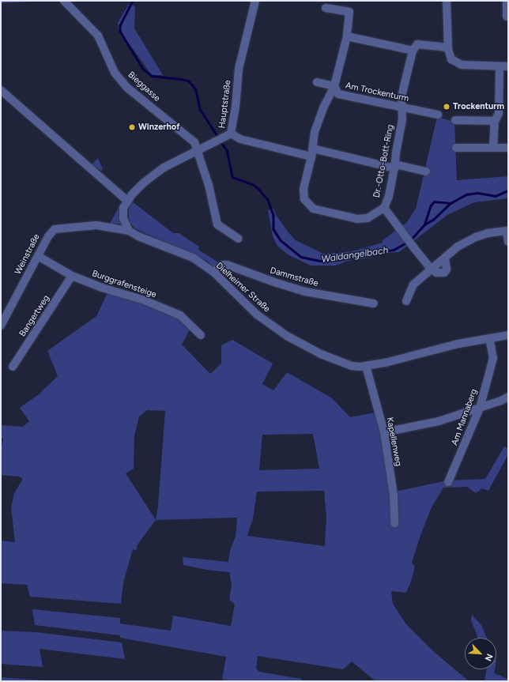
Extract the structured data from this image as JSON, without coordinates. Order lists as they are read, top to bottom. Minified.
{"streets":{"street":["Bieggasse","Am Trockenturm","Hauptstraße","Dr.-Otto-Bott-Ring","Weinstraße","Dammstraße","Burggrafensteige","Dielheimer Straße","Bangertweg","Am Mannaberg","Kapellenweg"]},"crossings":[["Bieggasse","Hauptstraße"],["Am Trockenturm","Dr.-Otto-Bott-Ring"],["Weinstraße","Burggrafensteige"],["Weinstraße","Dielheimer Straße"],["Dammstraße","Dielheimer Straße"],["Burggrafensteige","Bangertweg"],["Dielheimer Straße","Am Mannaberg"],["Dielheimer Straße","Kapellenweg"]],"water":["Waldangelbach"],"places":["Trockenturm","Winzerhof"],"north":"bottom right"}
